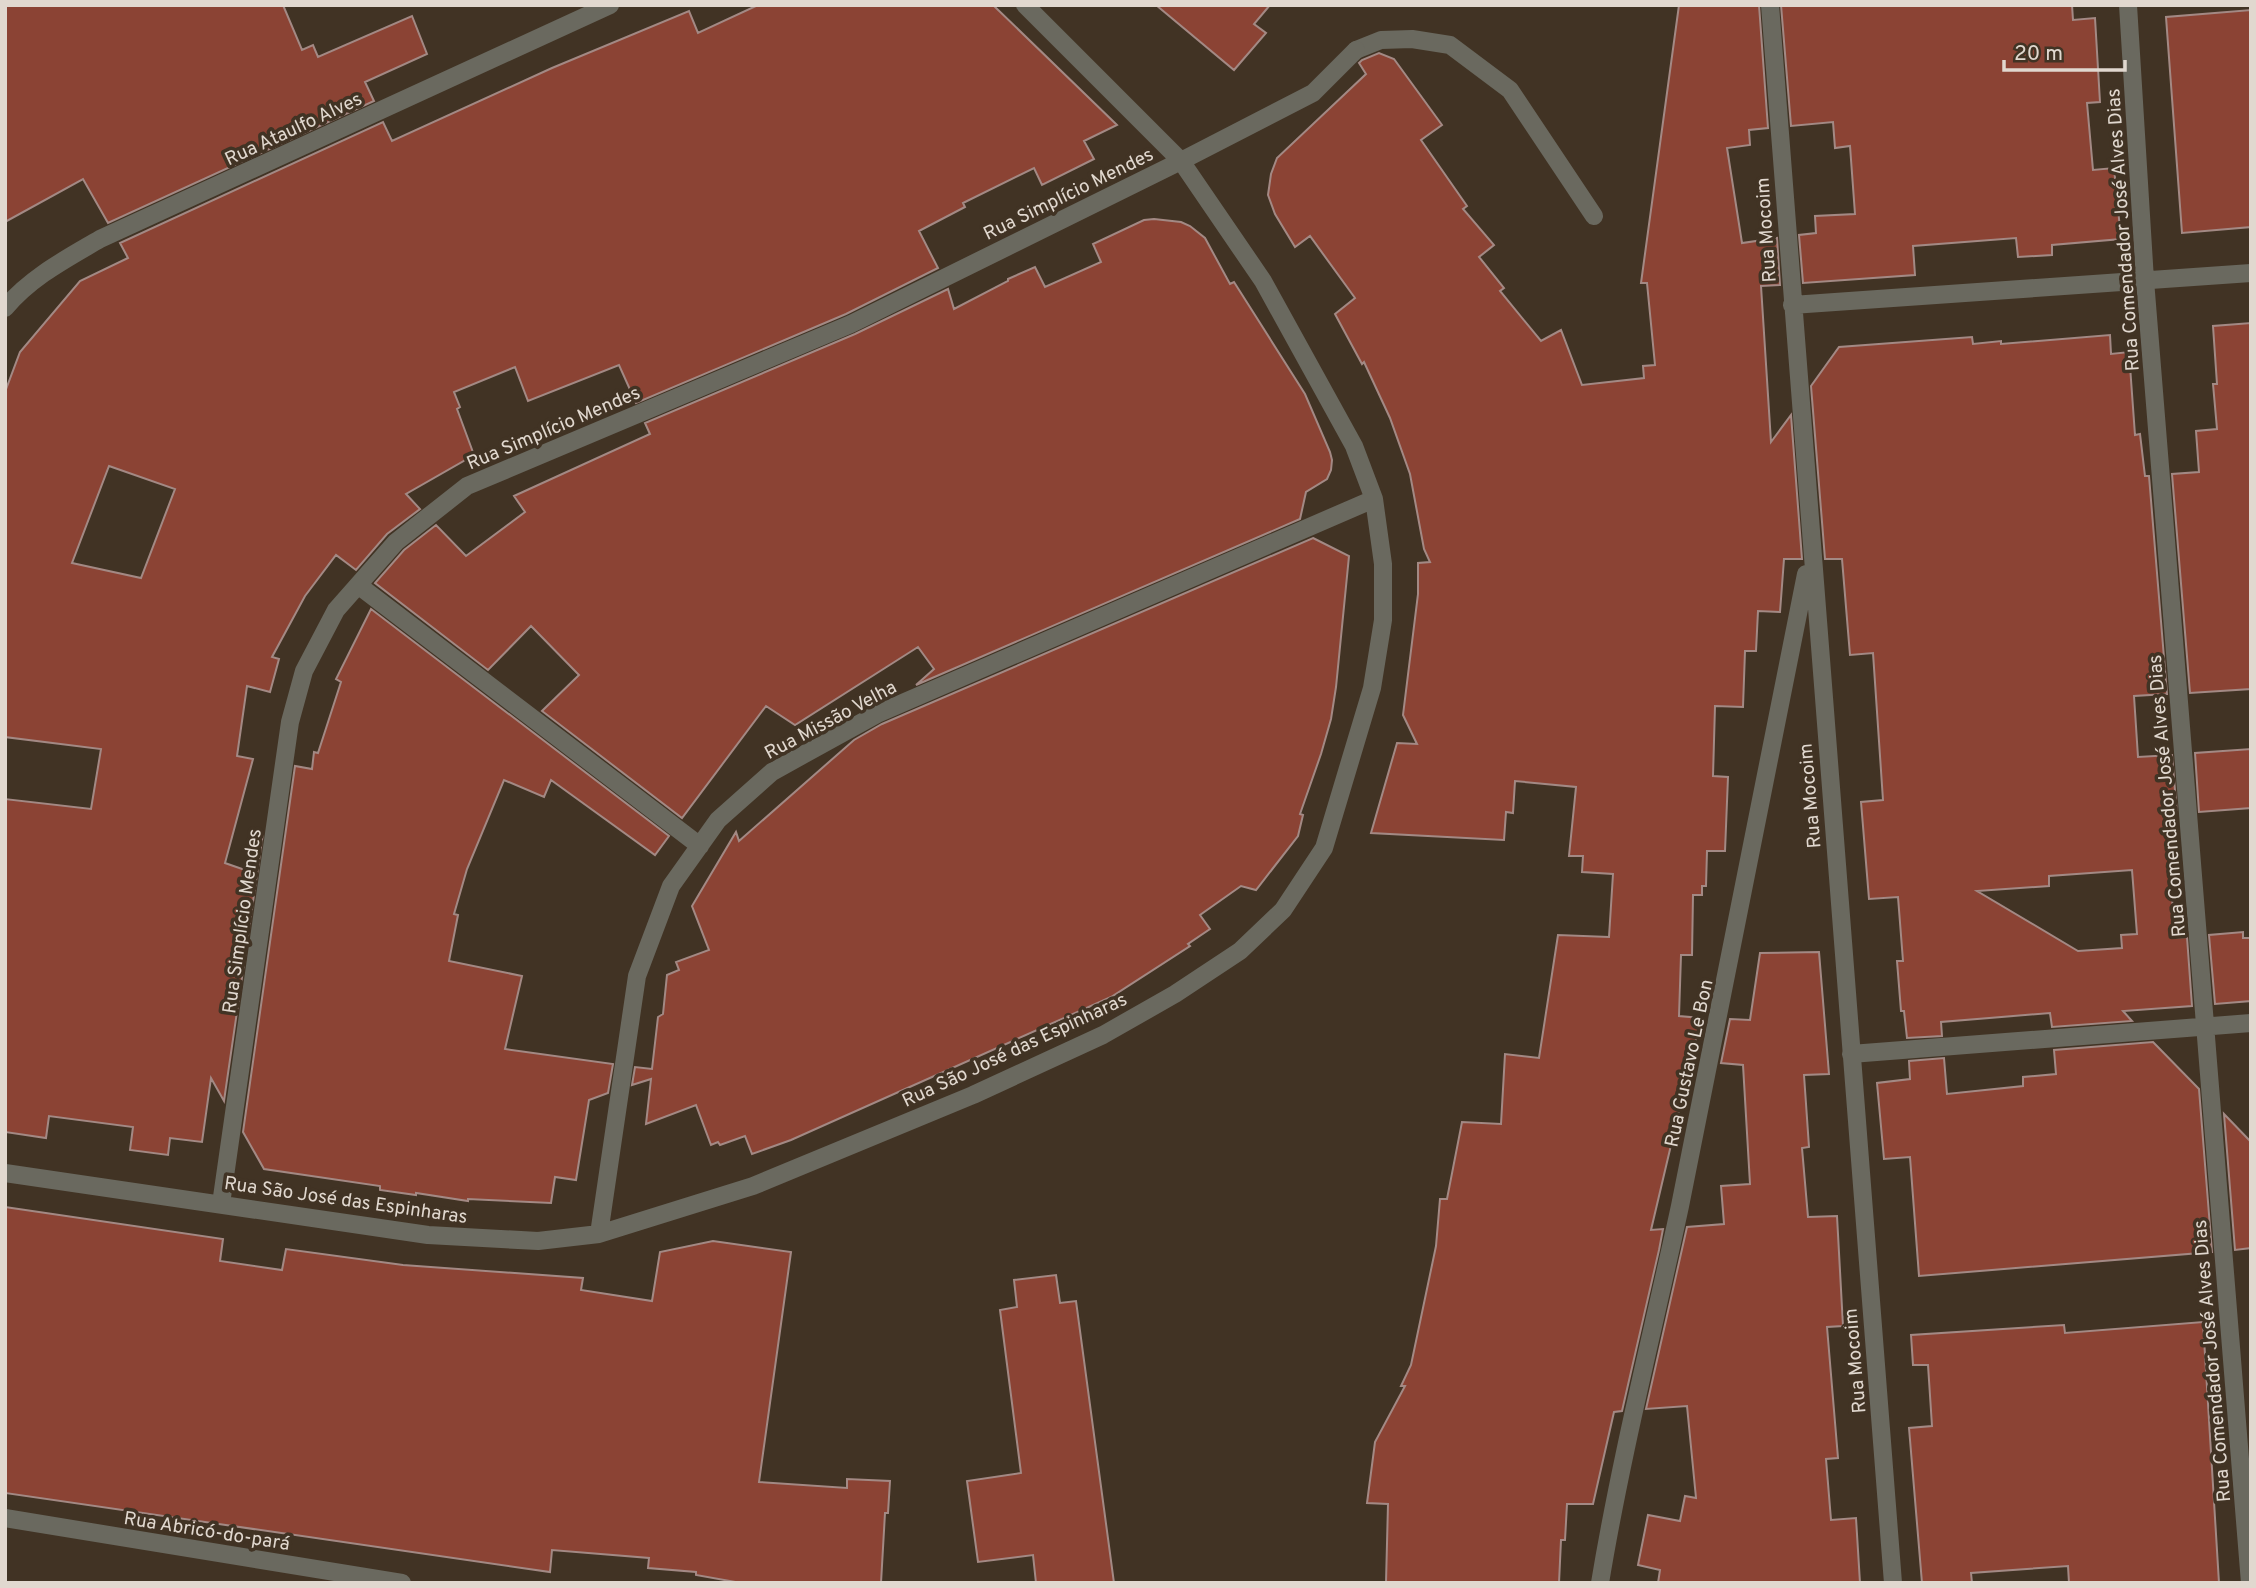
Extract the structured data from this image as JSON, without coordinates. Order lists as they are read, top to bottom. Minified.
{"streets":{"street":["Rua Ataulfo Alves","Rua Simplício Mendes","Rua Mocoim","Rua Comendador José Alves Dias","Rua Missão Velha","Rua São José das Espinharas","Rua Gustavo Le Bon","Rua Abricó-do-pará"]},"crossings":[["Rua Simplício Mendes","Rua São José das Espinharas"],["Rua Mocoim","Rua Gustavo Le Bon"],["Rua Missão Velha","Rua São José das Espinharas"]],"scale_bar":"20 m"}
